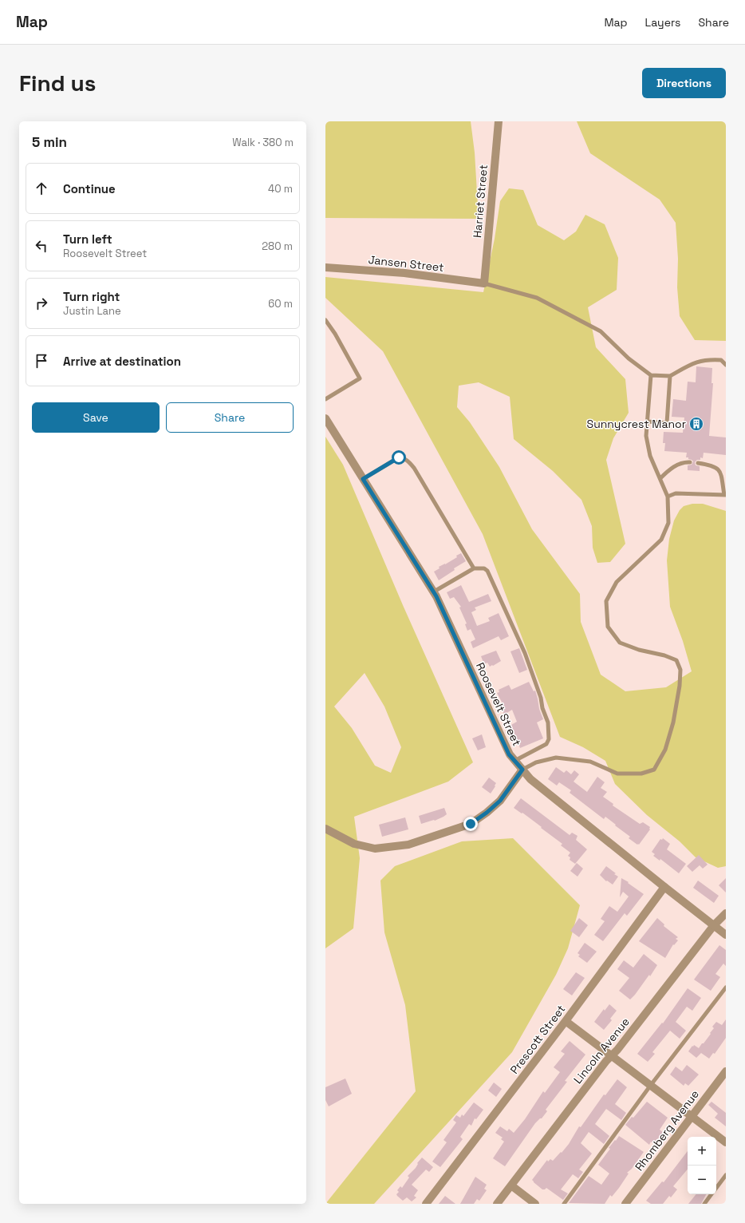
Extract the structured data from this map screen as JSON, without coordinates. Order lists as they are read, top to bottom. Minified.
{"streets":{"street":["Harriet Street","Jansen Street","Roosevelt Street","Prescott Street","Lincoln Avenue","Rhomberg Avenue"]},"crossings":[["Harriet Street","Jansen Street"],["Roosevelt Street","Prescott Street"],["Roosevelt Street","Lincoln Avenue"]],"places":{"building":["Sunnycrest Manor"]},"page":{"header":"Map","nav":["Map","Layers","Share"],"buttons":["Directions",["Save","Share"]],"title":"Find us","heading":["5 min","Walk · 380 m"],"list":[["Continue","40 m"],["Turn left","Roosevelt Street","280 m"],["Turn right","Justin Lane","60 m"],"Arrive at destination"],"map_buttons":["+","−"]}}
